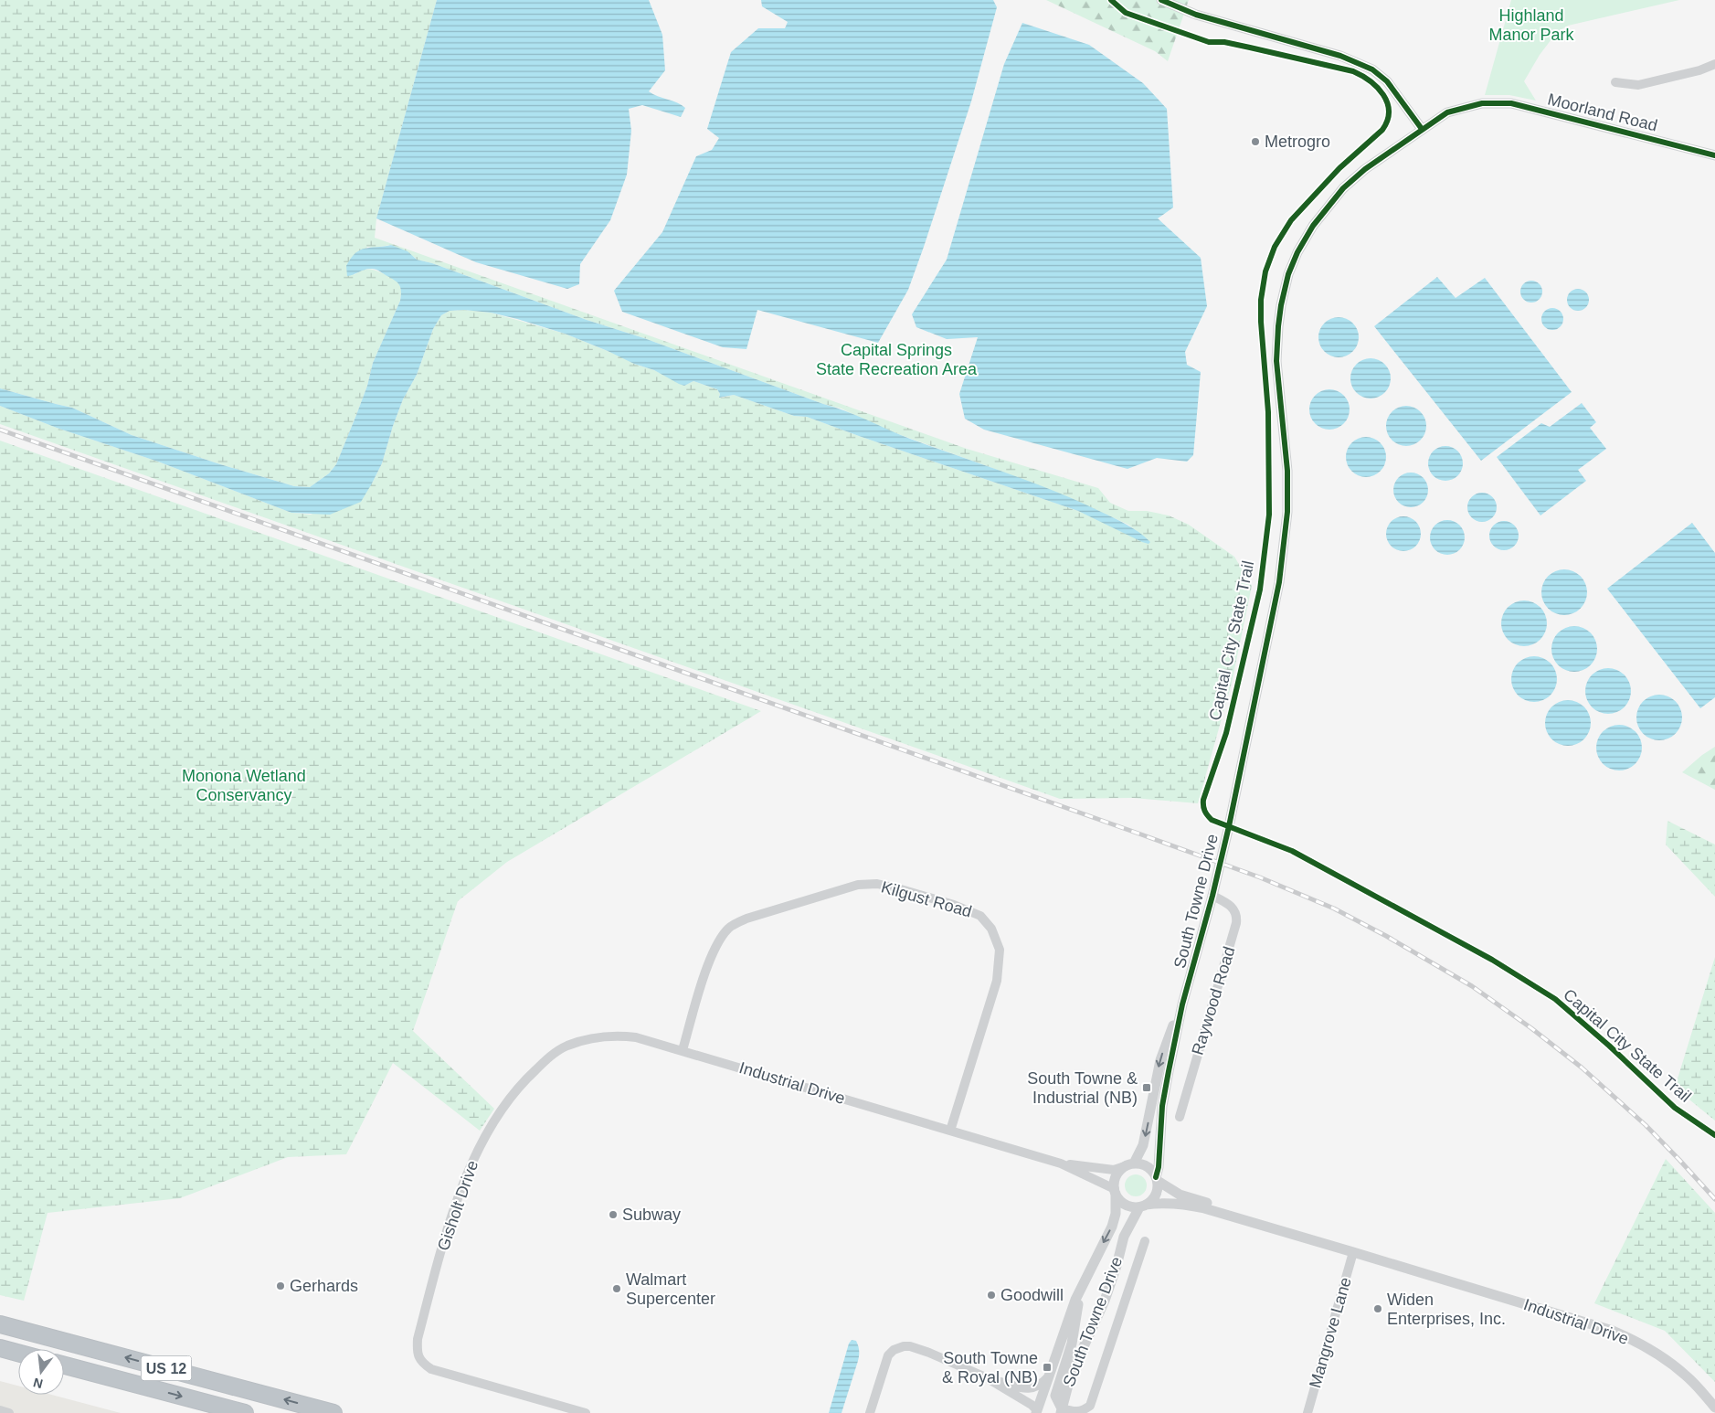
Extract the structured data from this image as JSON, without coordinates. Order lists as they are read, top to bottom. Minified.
{"streets":{"highway":["US 12"],"street":["Moorland Road","Kilgust Road","South Towne Drive","Raywood Road","Industrial Drive","Gisholt Drive","Mangrove Lane"],"cycle path":["Capital City State Trail"]},"crossings":[["Moorland Road","South Towne Drive"],["Kilgust Road","Industrial Drive"],["South Towne Drive","Raywood Road"],["South Towne Drive","Industrial Drive"],["Industrial Drive","Gisholt Drive"],["Industrial Drive","Mangrove Lane"]],"parks":["Highland Manor Park","Capital Springs State Recreation Area","Monona Wetland Conservancy"],"places":{"other":["Metrogro","Subway","Gerhards","Walmart Supercenter","Goodwill","Widen Enterprises, Inc."],"transit":["South Towne & Industrial (NB)","South Towne & Royal (NB)"]},"north":"bottom"}
